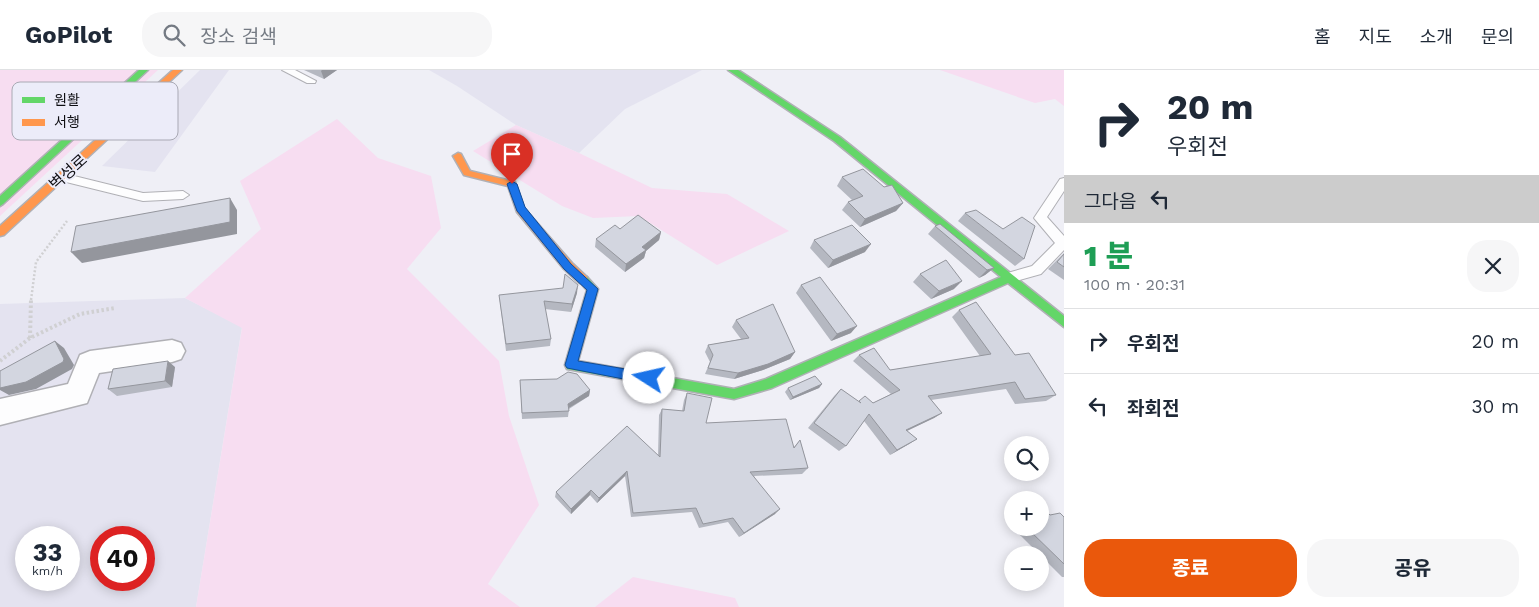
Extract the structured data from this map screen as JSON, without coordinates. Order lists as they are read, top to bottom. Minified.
{"streets":{"street":["벽성로"]},"legend":["원활","서행"],"page":{"header":"GoPilot","search":"장소 검색","nav":["홈","지도","소개","문의"],"turn":["20 m","우회전"],"then":"그다음","heading":["1 분","100 m · 20:31"],"list":[{"name":"우회전","value":"20 m"},{"name":"좌회전","value":"30 m"}],"map_buttons":["+","−"],"speed":"33 km/h","limit":"40","buttons":["종료","공유"]}}
